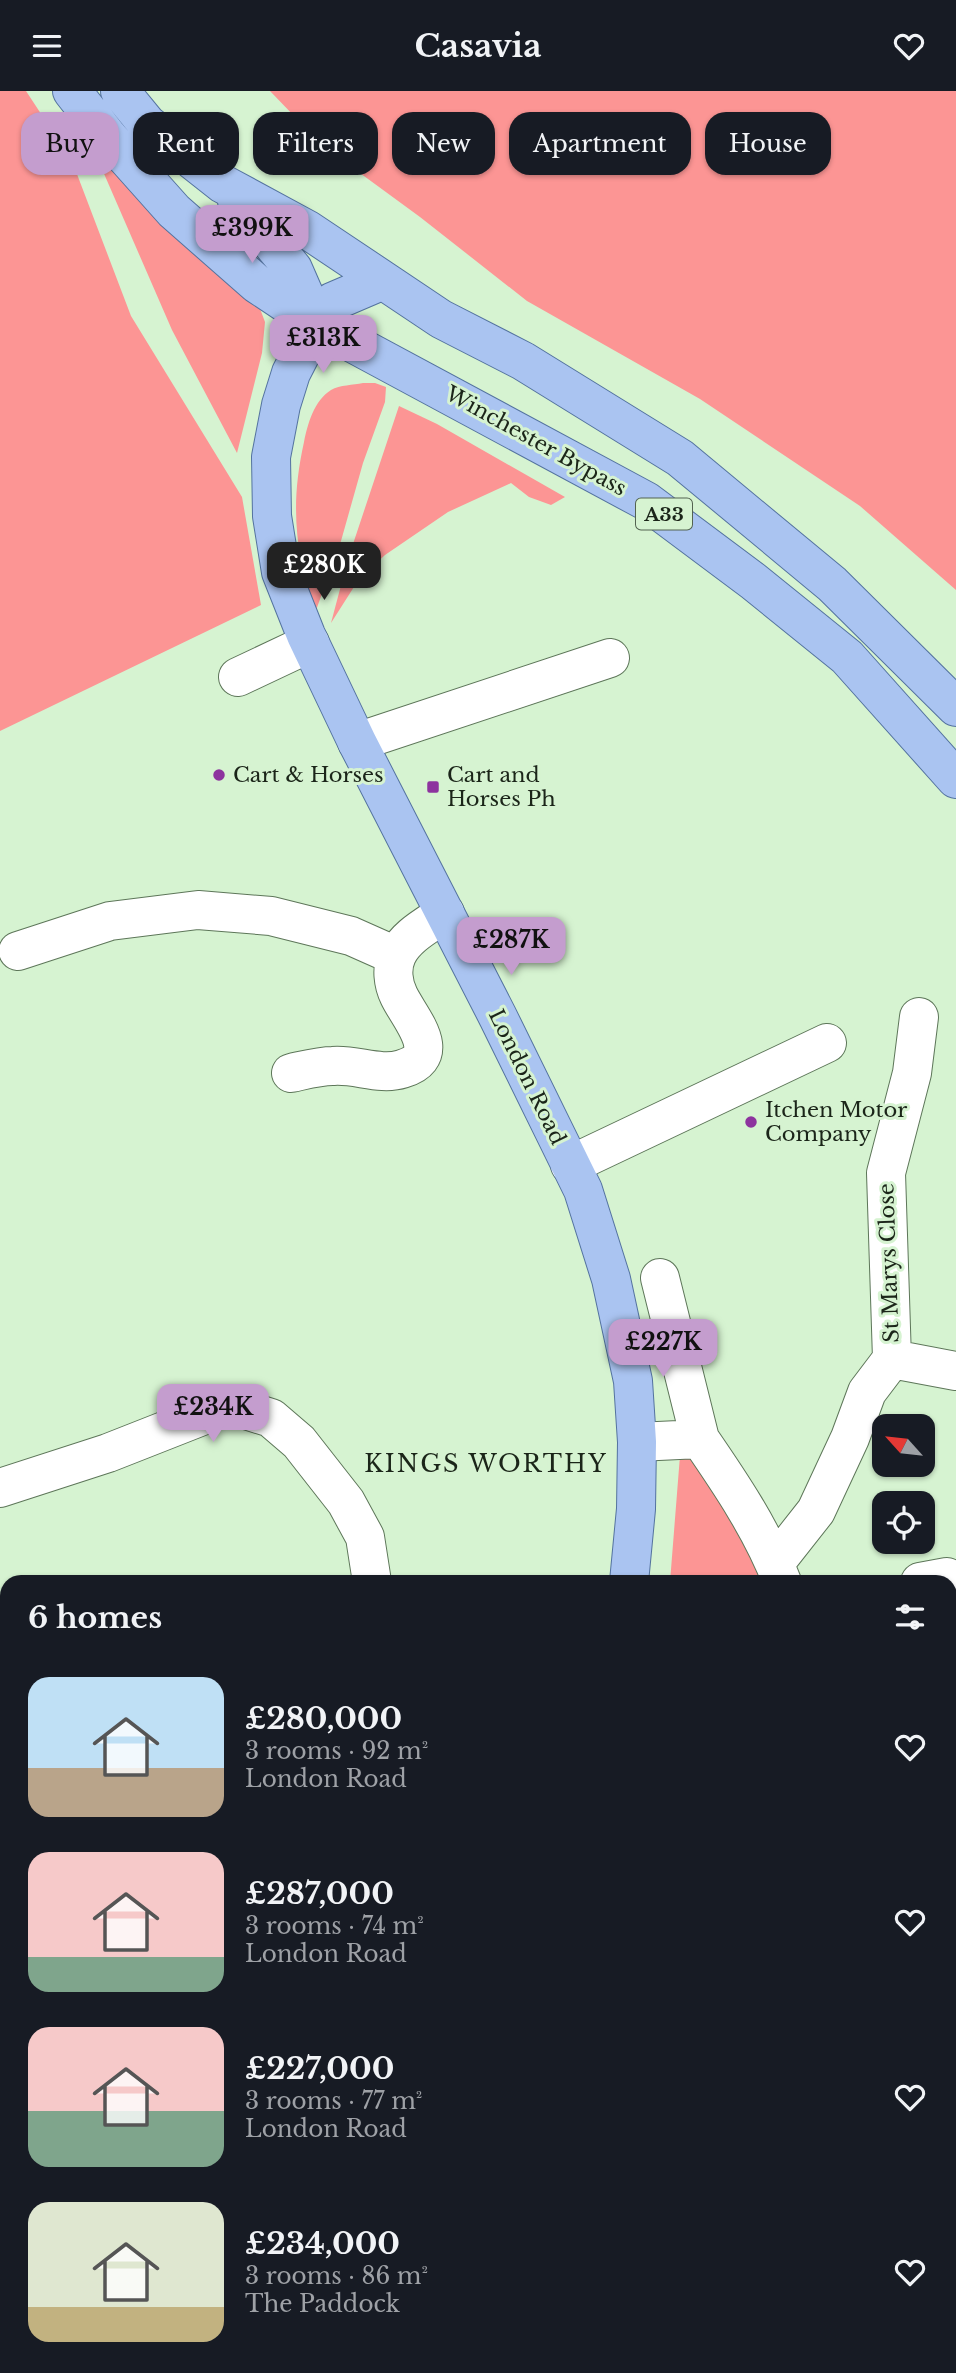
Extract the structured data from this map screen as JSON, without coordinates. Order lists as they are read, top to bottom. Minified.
{"streets":{"main road":["Winchester Bypass","A33","London Road"],"street":["St Marys Close"]},"crossings":[["Winchester Bypass","A33"],["Winchester Bypass","London Road"],["A33","London Road"]],"districts":["KINGS WORTHY"],"places":{"other":["Cart & Horses","Itchen Motor Company"],"transit":["Cart and Horses Ph"]},"north":"top left","page":{"header":"Casavia","chip":["Buy","Rent","Filters","New","Apartment","House"],"price":["£399K","£313K","£280K","£287K","£227K","£234K"],"heading":"6 homes","list":[{"name":"£280,000","note":"3 rooms · 92 m² · London Road"},{"name":"£287,000","note":"3 rooms · 74 m² · London Road"},{"name":"£227,000","note":"3 rooms · 77 m² · London Road"},{"name":"£234,000","note":"3 rooms · 86 m² · The Paddock"}]}}
